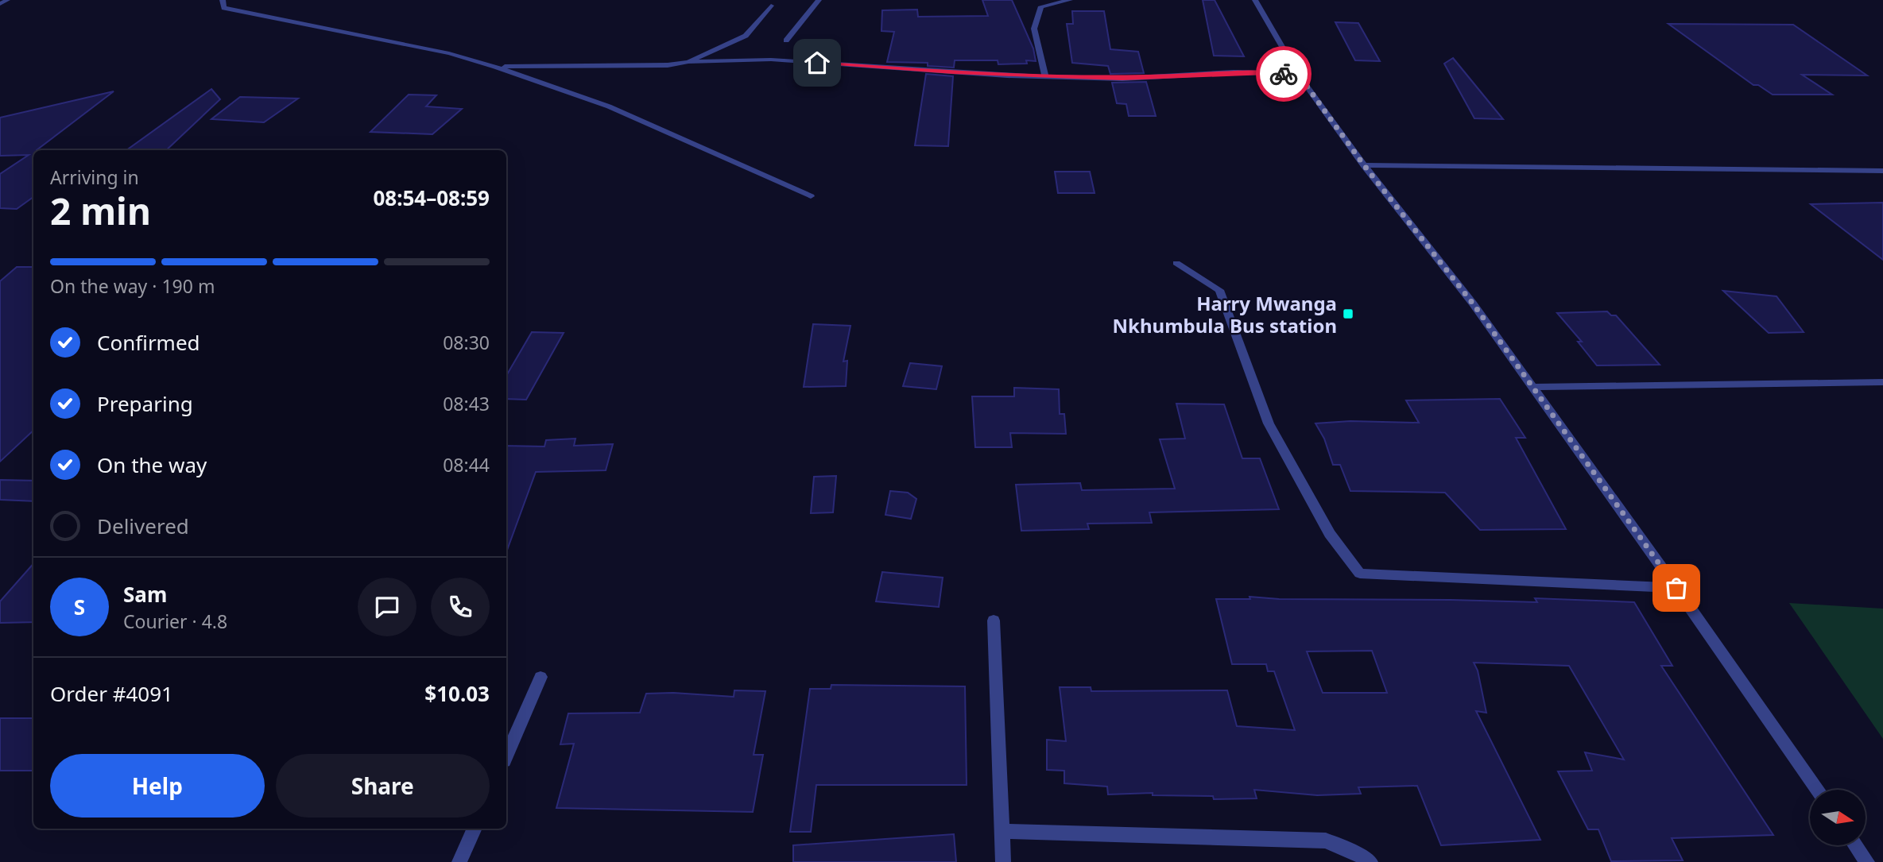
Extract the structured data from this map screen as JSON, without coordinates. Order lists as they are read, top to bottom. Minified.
{"places":{"transit":["Harry Mwanga Nkhumbula Bus station"]},"north":"right","page":{"heading":["2 min","Arriving in","08:54–08:59"],"panel":["Sam","Courier · 4.8","Order #4091","$10.03"],"bar":"On the way · 190 m","list":[["Confirmed","08:30"],["Preparing","08:43"],["On the way","08:44"],"Delivered"],"round":"S","buttons":["Help","Share"]}}
